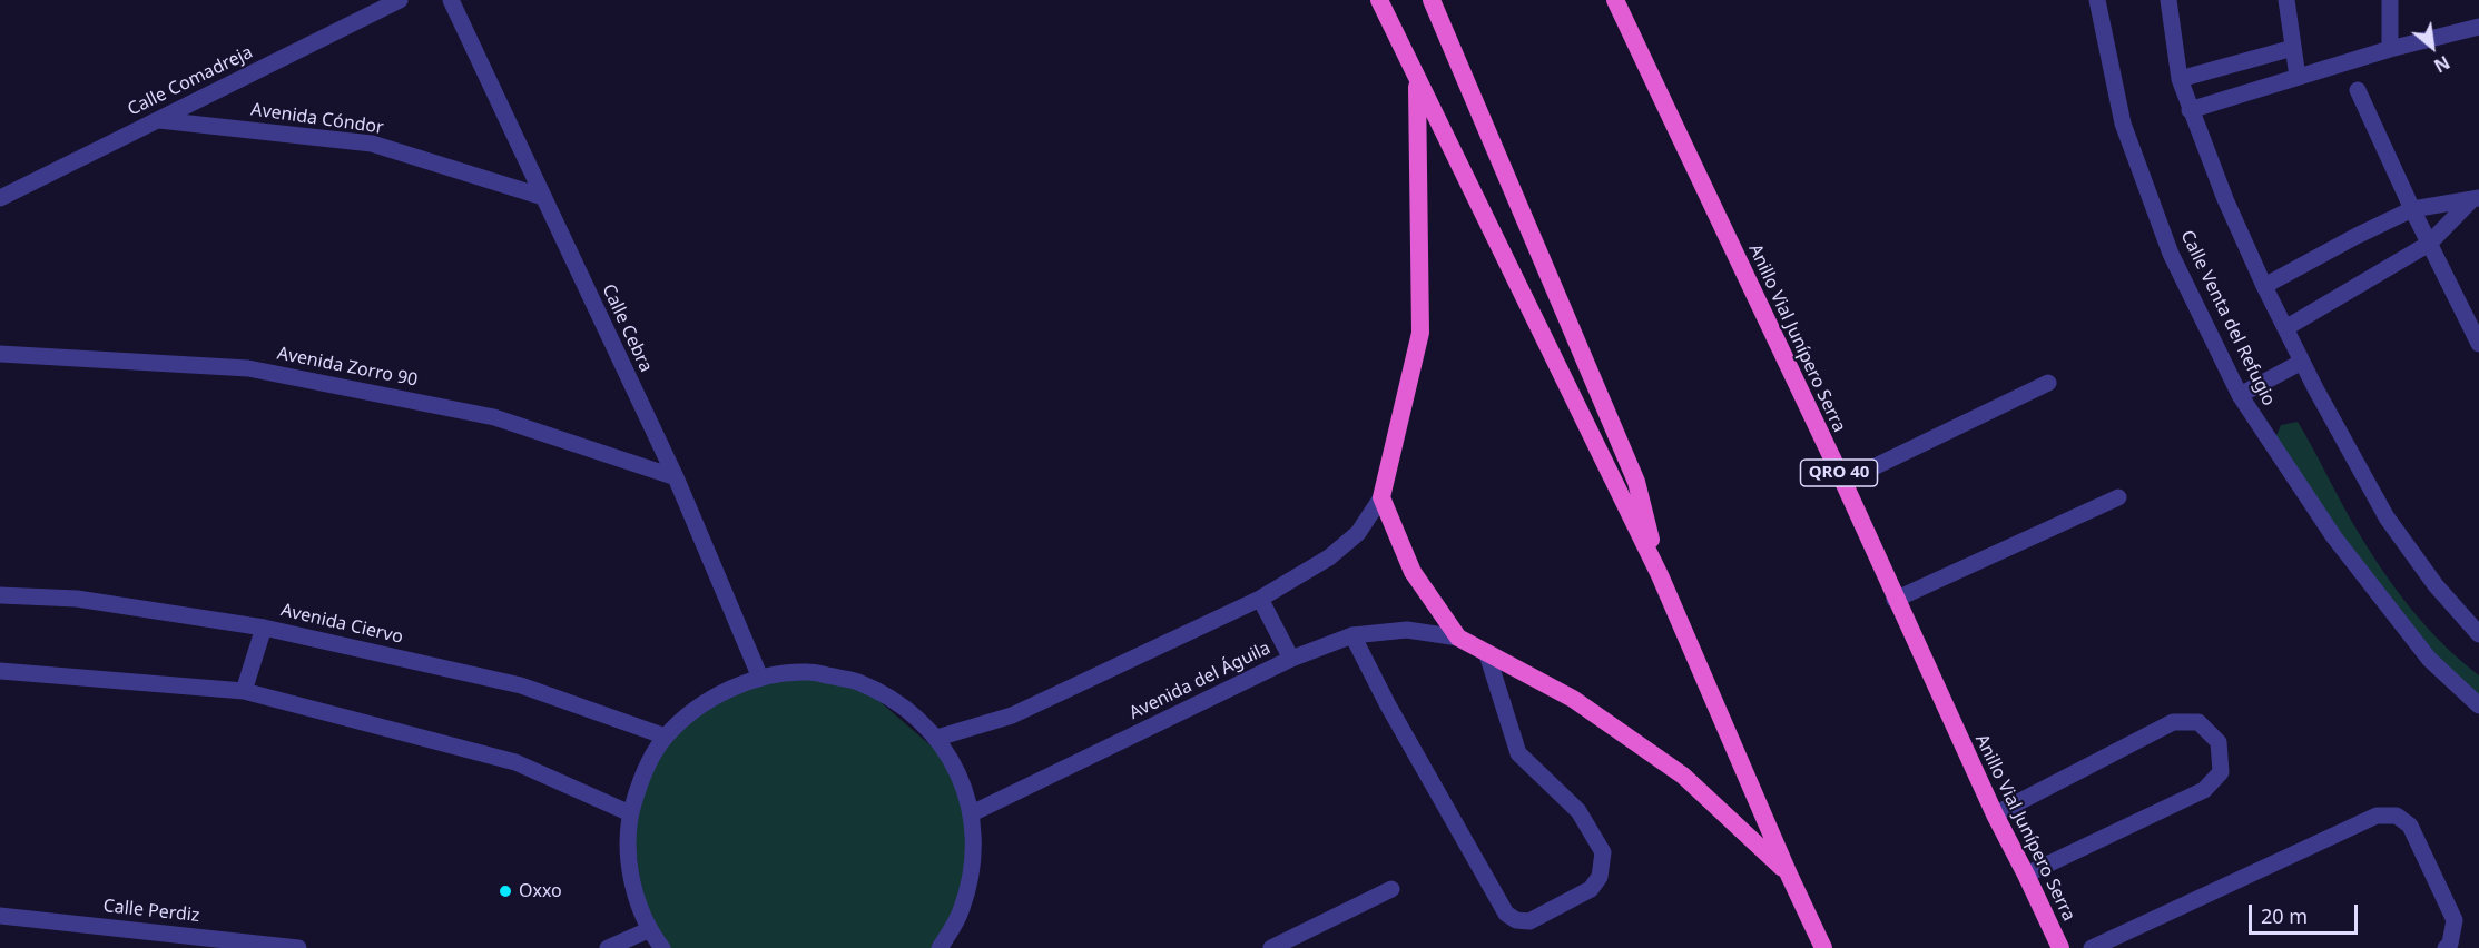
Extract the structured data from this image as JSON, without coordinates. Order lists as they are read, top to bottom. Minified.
{"streets":{"highway":["Anillo Vial Junípero Serra","QRO 40"],"street":["Calle Comadreja","Avenida Cóndor","Calle Venta del Refugio","Calle Cebra","Avenida Zorro 90","Avenida Ciervo","Avenida del Águila","Calle Perdiz"]},"crossings":[["Calle Comadreja","Avenida Cóndor"],["Avenida Cóndor","Calle Cebra"],["Calle Cebra","Avenida Zorro 90"]],"places":["Oxxo"],"scale_bar":"20 m","north":"bottom right"}
